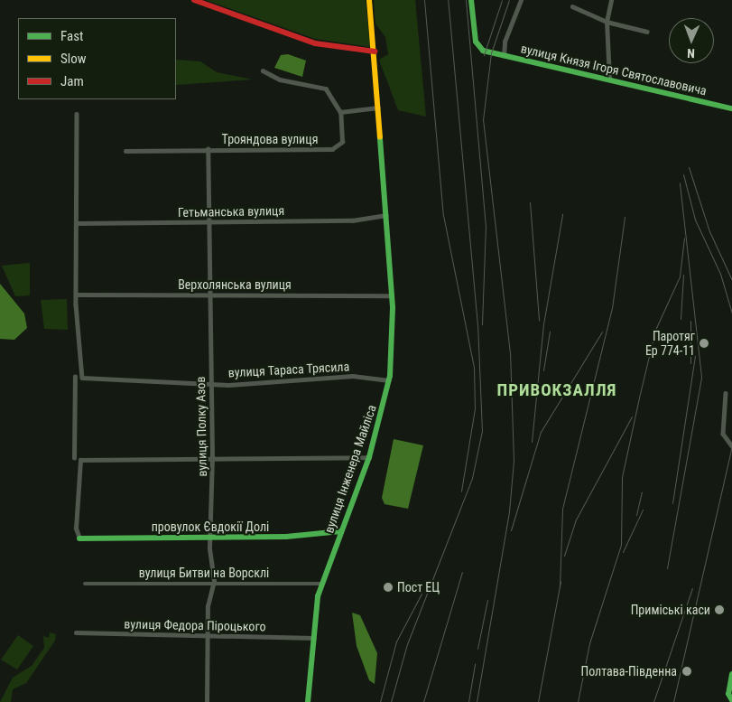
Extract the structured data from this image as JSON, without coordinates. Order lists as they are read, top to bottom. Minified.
{"streets":{"street":["вулиця Князя Ігоря Святославовича","Трояндова вулиця","Гетьманська вулиця","Верхолянська вулиця","вулиця Тараса Трясила","вулиця Полку Азов","вулиця Інженера Майліса","провулок Євдокії Долі","вулиця Битви на Ворсклі","вулиця Федора Піроцького"]},"crossings":[["Трояндова вулиця","вулиця Полку Азов"],["Гетьманська вулиця","вулиця Полку Азов"],["Гетьманська вулиця","вулиця Інженера Майліса"],["Верхолянська вулиця","вулиця Тараса Трясила"],["Верхолянська вулиця","вулиця Полку Азов"],["Верхолянська вулиця","вулиця Інженера Майліса"],["вулиця Тараса Трясила","вулиця Полку Азов"],["вулиця Тараса Трясила","вулиця Інженера Майліса"],["вулиця Полку Азов","провулок Євдокії Долі"],["вулиця Полку Азов","вулиця Битви на Ворсклі"],["вулиця Полку Азов","вулиця Федора Піроцького"],["вулиця Інженера Майліса","провулок Євдокії Долі"],["вулиця Інженера Майліса","вулиця Битви на Ворсклі"],["вулиця Інженера Майліса","вулиця Федора Піроцького"]],"districts":["ПРИВОКЗАЛЛЯ"],"places":["Паротяг Ер 774-11","Пост ЕЦ","Приміські каси","Полтава-Південна"],"legend":["Fast","Slow","Jam"],"north":"bottom"}
